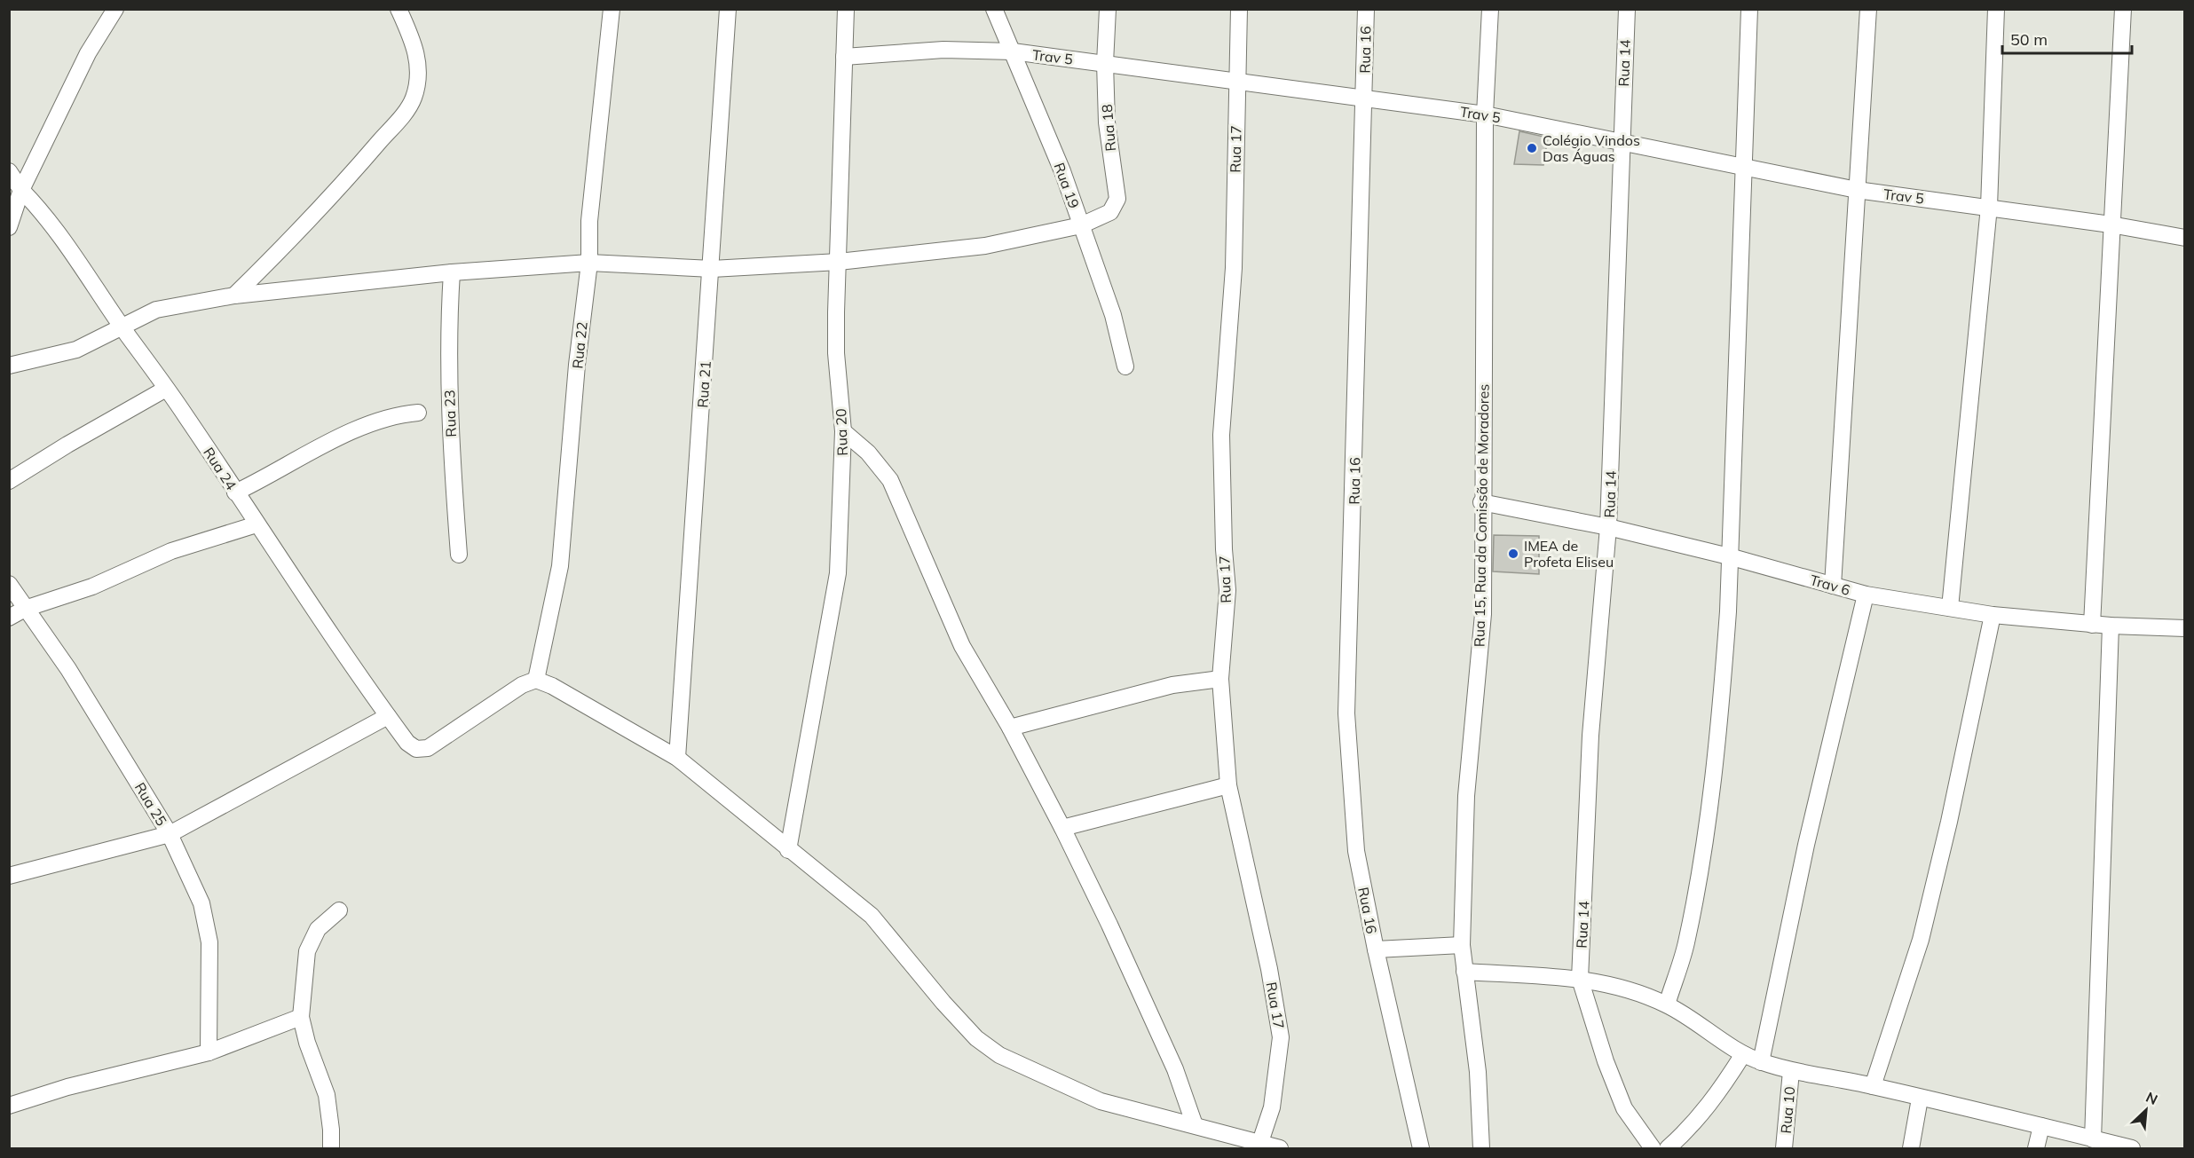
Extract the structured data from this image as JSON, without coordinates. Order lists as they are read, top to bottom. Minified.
{"streets":{"street":["Rua 16","Trav 5","Rua 14","Rua 18","Rua 17","Rua 19","Rua 22","Rua 21","Rua 23","Rua 20","Rua 24","Rua 15, Rua da Comissão de Moradores","Trav 6","Rua 25","Rua 10"]},"crossings":[["Rua 16","Trav 5"],["Trav 5","Rua 14"],["Trav 5","Rua 18"],["Trav 5","Rua 17"],["Trav 5","Rua 19"],["Trav 5","Rua 20"],["Trav 5","Rua 15, Rua da Comissão de Moradores"],["Rua 14","Trav 6"],["Rua 18","Rua 19"],["Rua 18","Rua 22"],["Rua 18","Rua 21"],["Rua 18","Rua 23"],["Rua 18","Rua 20"],["Rua 18","Rua 24"],["Rua 22","Rua 24"],["Rua 15, Rua da Comissão de Moradores","Trav 6"]],"places":["Colégio Vindos Das Águas","IMEA de Profeta Eliseu"],"scale_bar":"50 m","north":"top right"}
